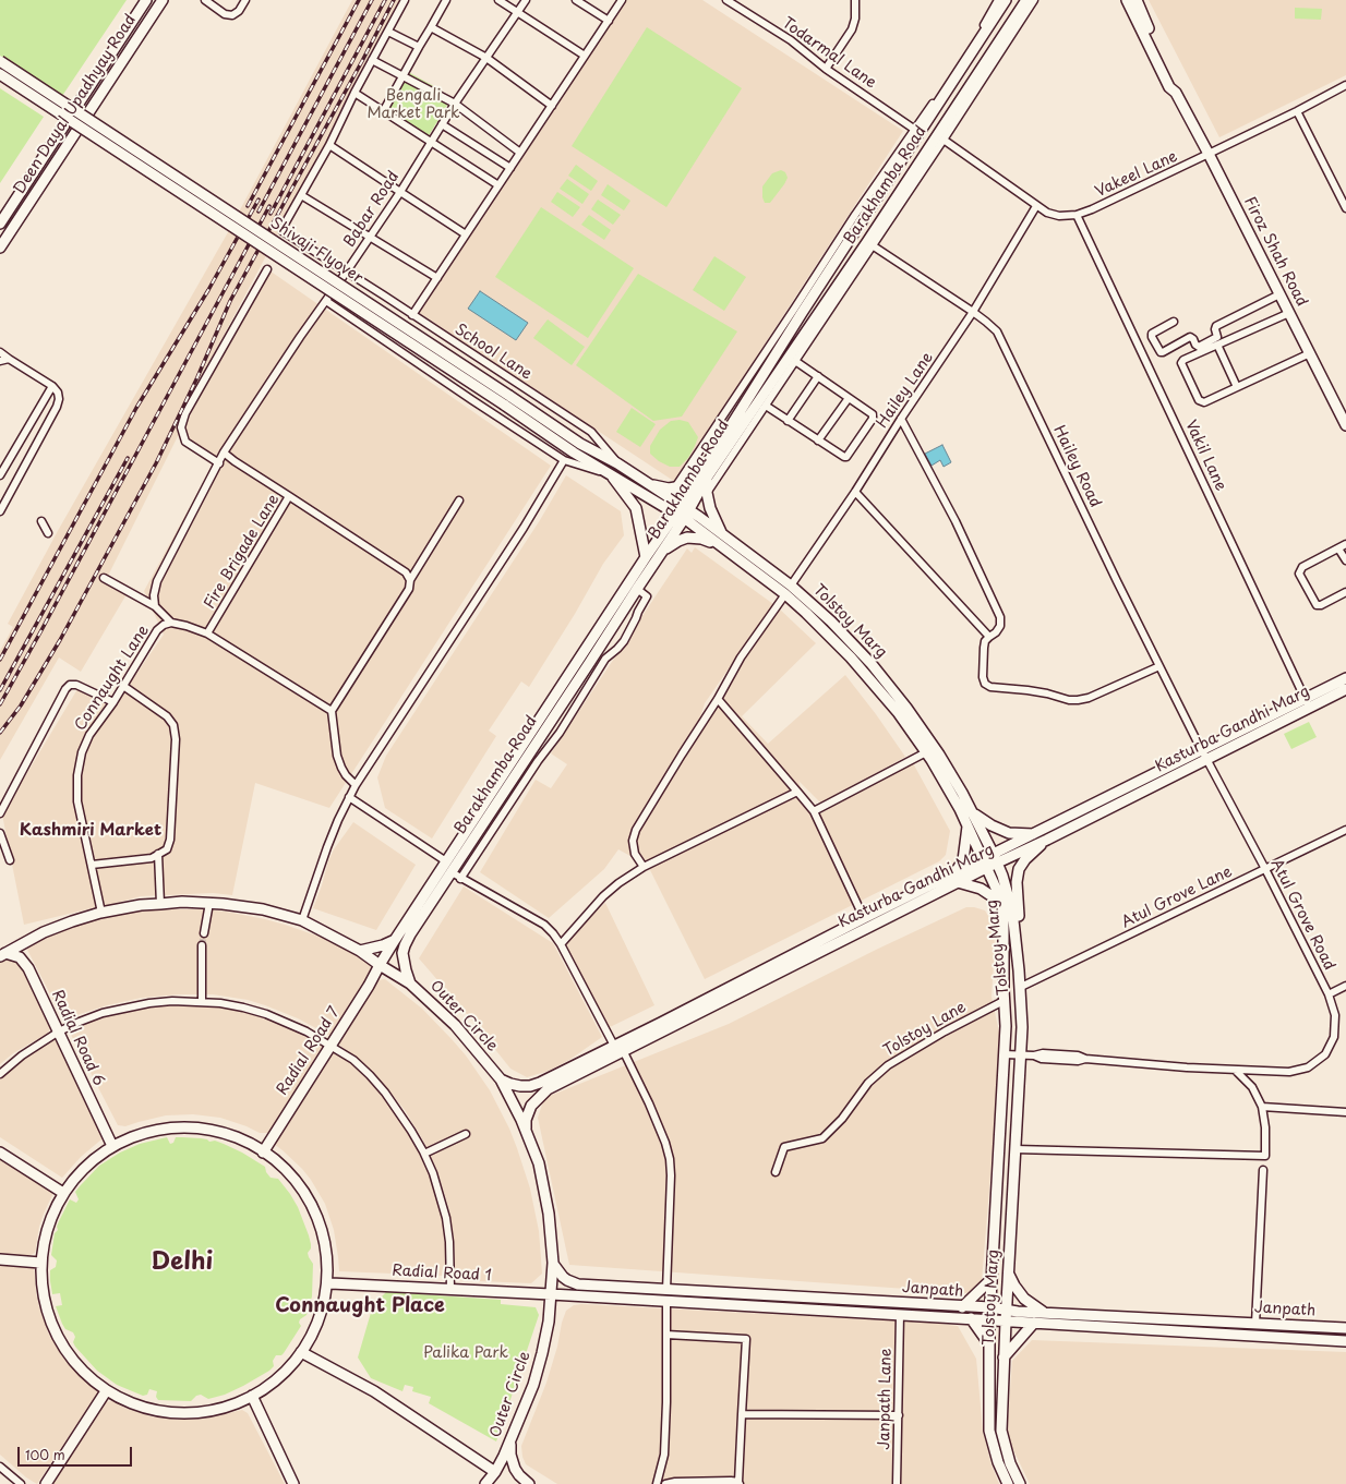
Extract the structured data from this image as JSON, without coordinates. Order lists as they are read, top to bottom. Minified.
{"streets":{"main road":["Deen Dayal Upadhyay Road","Barakhamba Road","Shivaji Flyover","Firoz Shah Road","Tolstoy Marg","Kasturba Gandhi Marg","Outer Circle","Radial Road 6","Radial Road 7","Radial Road 1","Janpath"],"street":["Todarmal Lane","Vakeel Lane","Babar Road","School Lane","Hailey Lane","Vakil Lane","Hailey Road","Fire Brigade Lane","Connaught Lane","Atul Grove Lane","Atul Grove Road","Tolstoy Lane","Janpath Lane"]},"crossings":[["Vakeel Lane","Firoz Shah Road"],["Vakeel Lane","Hailey Lane"],["Vakeel Lane","Vakil Lane"],["Barakhamba Road","Shivaji Flyover"],["Barakhamba Road","Hailey Road"],["Barakhamba Road","Tolstoy Marg"],["Barakhamba Road","Outer Circle"],["Barakhamba Road","Radial Road 7"],["Babar Road","School Lane"],["Shivaji Flyover","School Lane"],["Shivaji Flyover","Tolstoy Marg"],["Hailey Lane","Hailey Road"],["Hailey Lane","Tolstoy Marg"],["Vakil Lane","Kasturba Gandhi Marg"],["Hailey Road","Kasturba Gandhi Marg"],["Hailey Road","Atul Grove Road"],["Fire Brigade Lane","Connaught Lane"],["Tolstoy Marg","Kasturba Gandhi Marg"],["Tolstoy Marg","Atul Grove Lane"],["Tolstoy Marg","Atul Grove Road"],["Tolstoy Marg","Tolstoy Lane"],["Tolstoy Marg","Janpath"],["Connaught Lane","Outer Circle"],["Kasturba Gandhi Marg","Atul Grove Road"],["Kasturba Gandhi Marg","Outer Circle"],["Atul Grove Lane","Atul Grove Road"],["Outer Circle","Radial Road 6"],["Outer Circle","Radial Road 7"],["Outer Circle","Radial Road 1"],["Outer Circle","Janpath"],["Radial Road 1","Janpath"],["Janpath","Janpath Lane"]],"districts":["Kashmiri Market","Delhi","Connaught Place"],"parks":["Bengali Market Park","Palika Park"],"scale_bar":"100 m"}
